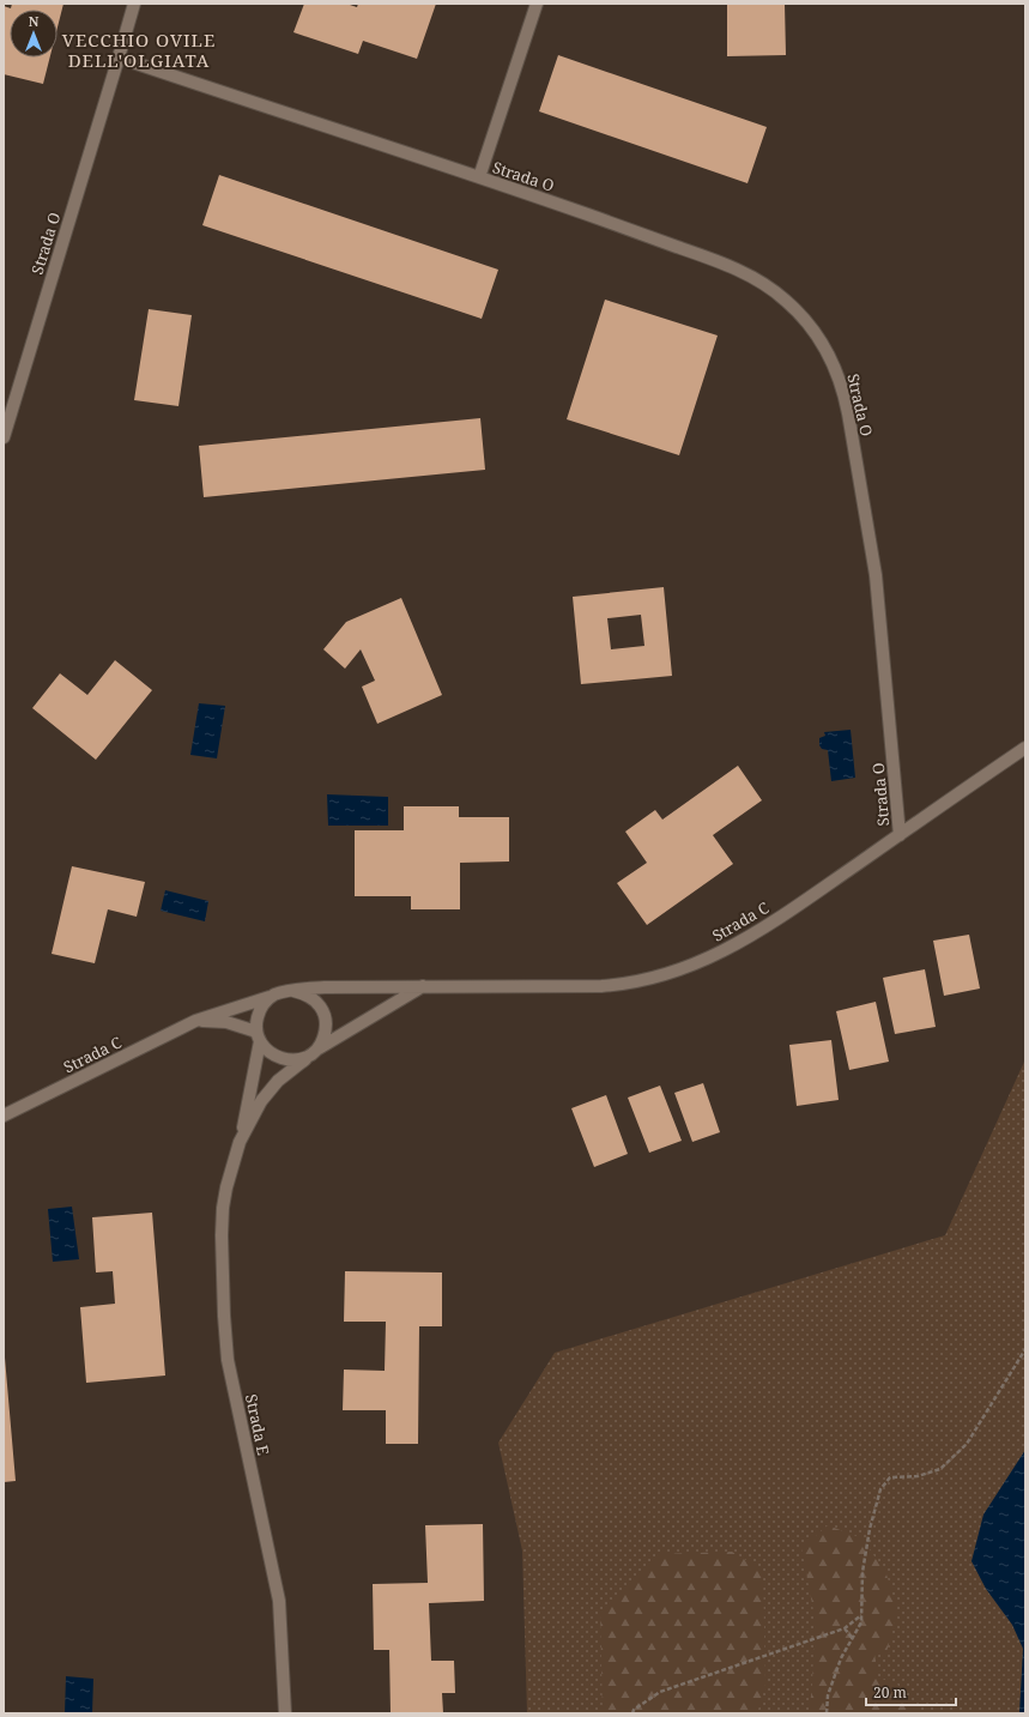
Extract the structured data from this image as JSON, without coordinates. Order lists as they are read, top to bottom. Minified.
{"streets":{"street":["Strada O","Strada C","Strada E"]},"crossings":[["Strada O","Strada C"],["Strada C","Strada E"]],"districts":["VECCHIO OVILE DELL'OLGIATA"],"scale_bar":"20 m","north":"top"}
